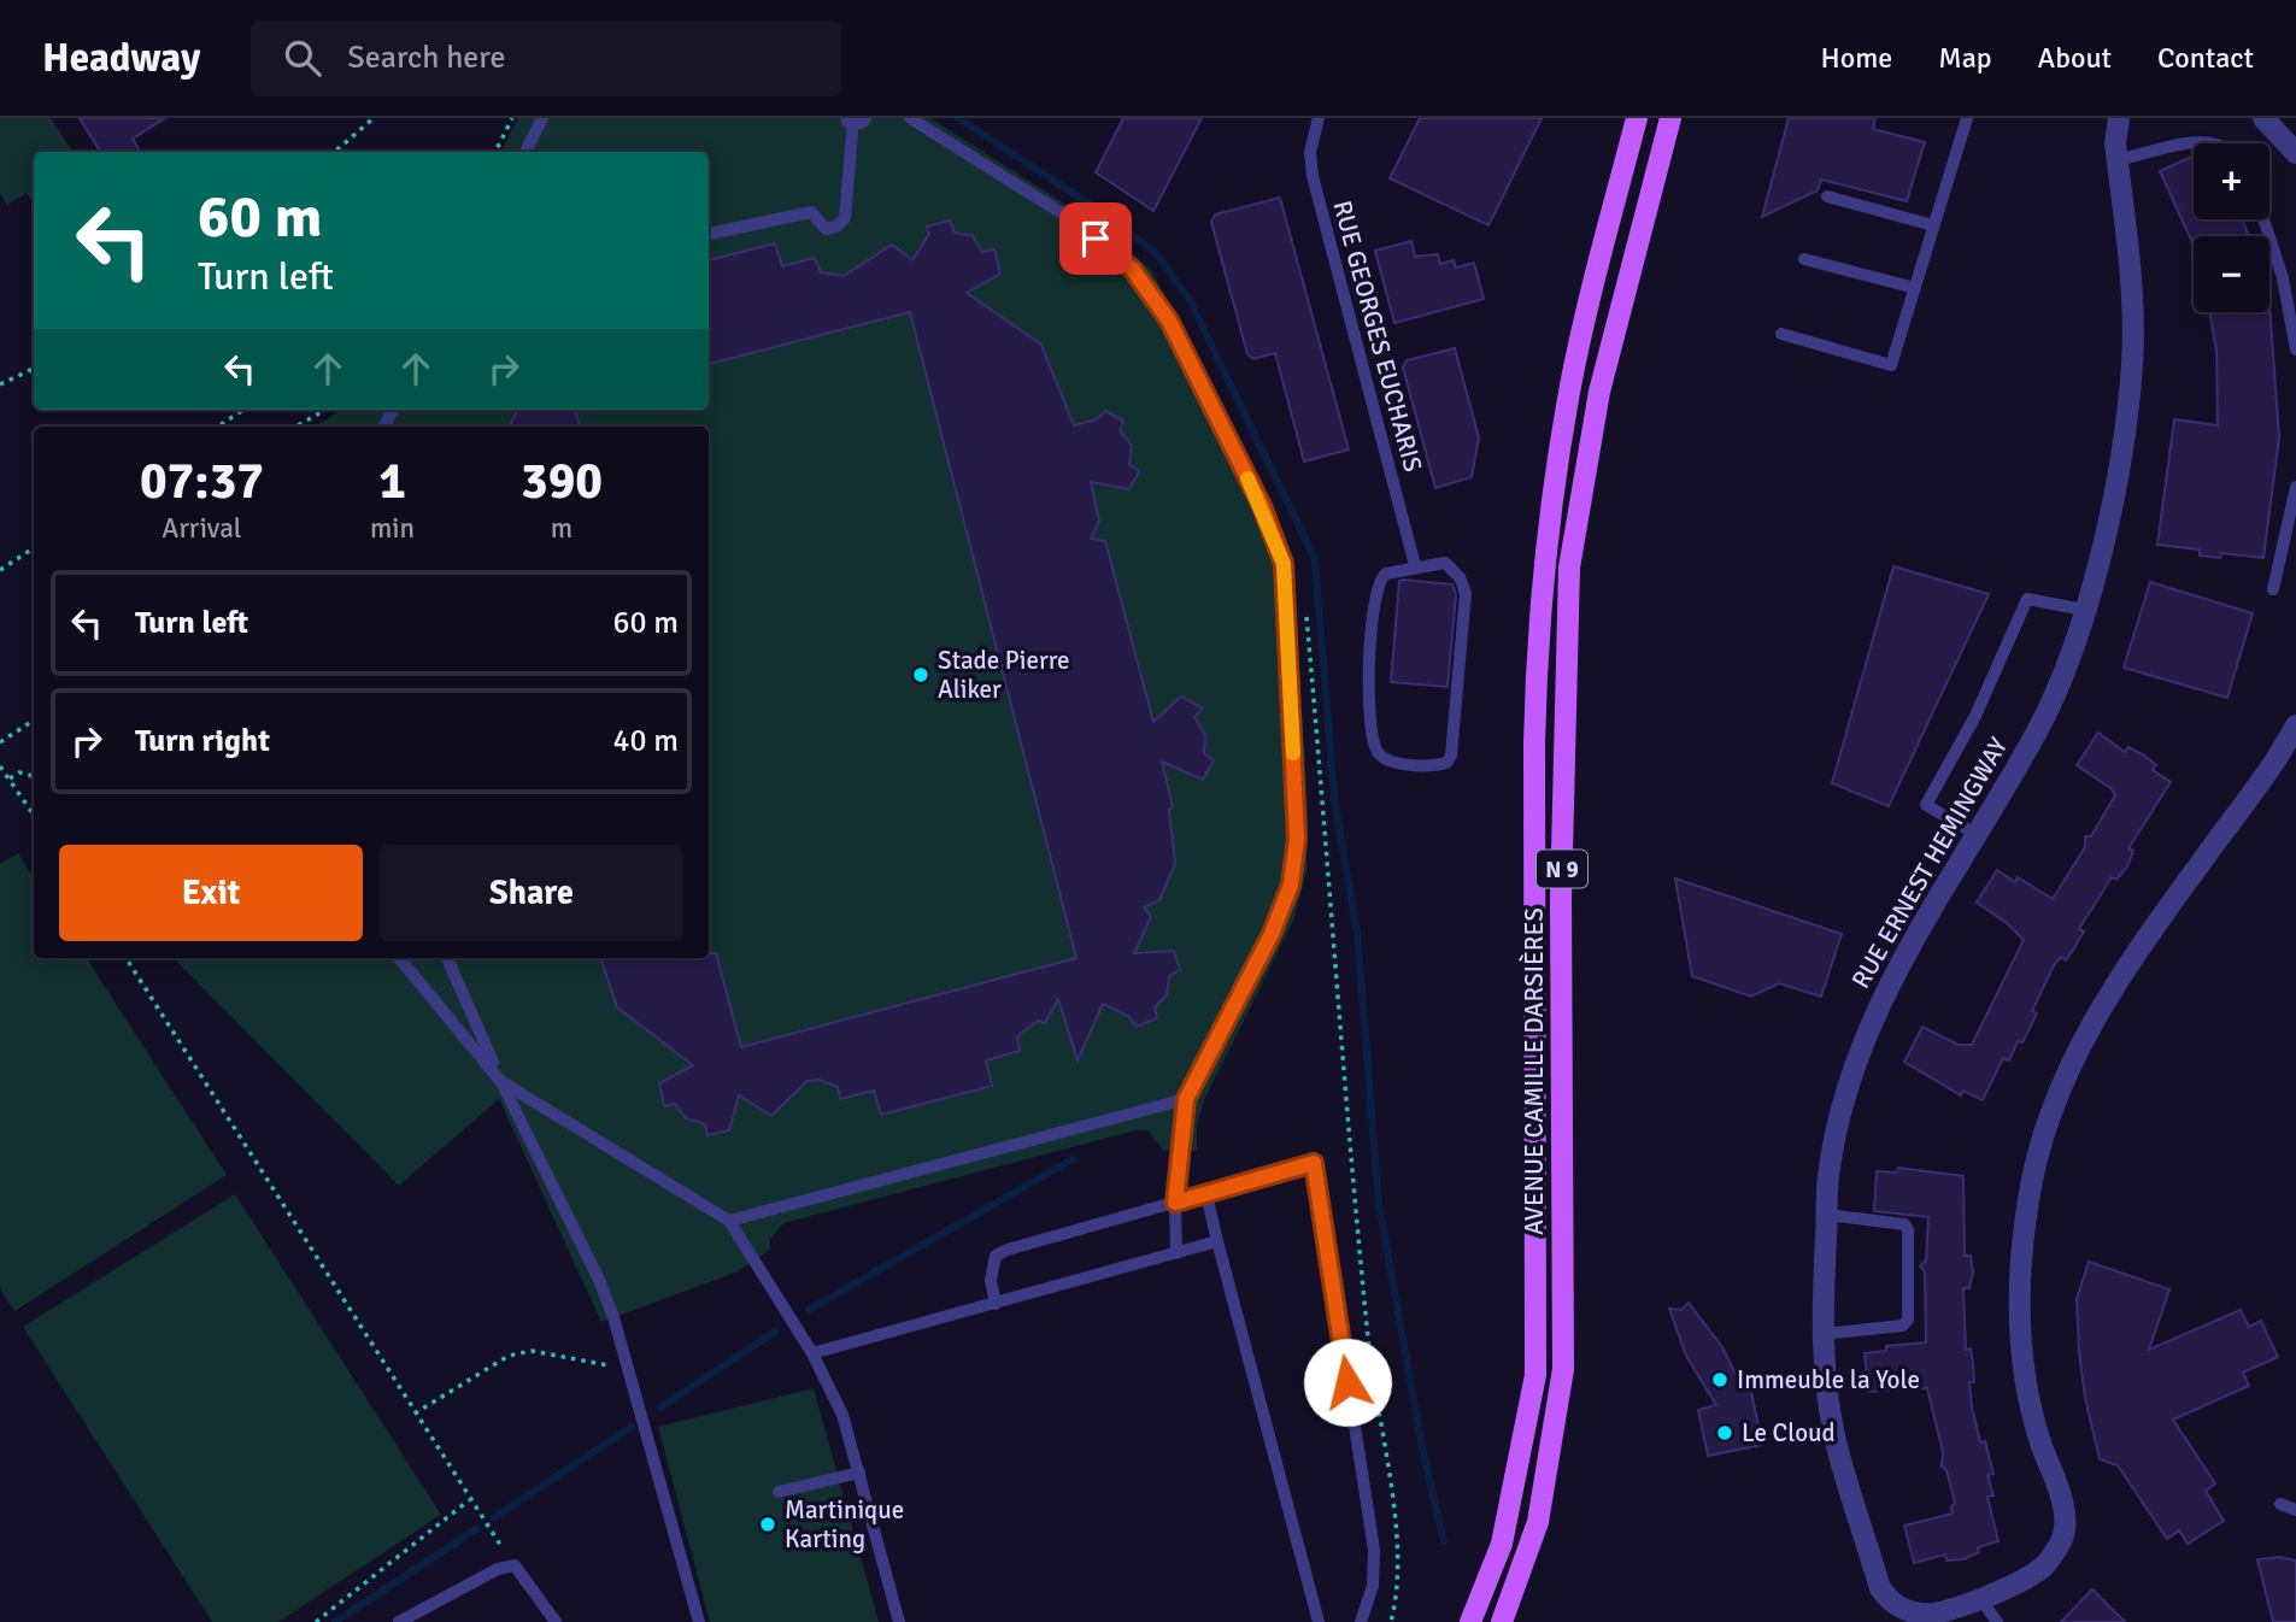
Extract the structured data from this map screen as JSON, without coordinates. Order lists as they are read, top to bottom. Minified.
{"streets":{"main road":["N 9","AVENUE CAMILLE DARSIÈRES"],"street":["RUE ERNEST HEMINGWAY"],"lane":["RUE GEORGES EUCHARIS"]},"places":["Stade Pierre Aliker","Immeuble la Yole","Le Cloud","Martinique Karting"],"page":{"header":"Headway","search":"Search here","nav":["Home","Map","About","Contact"],"map_buttons":["+","−"],"turn":["60 m","Turn left"],"eta":["07:37","Arrival","1","min","390","m"],"list":[{"name":"Turn left","value":"60 m"},{"name":"Turn right","value":"40 m"}],"buttons":["Exit","Share"]}}
